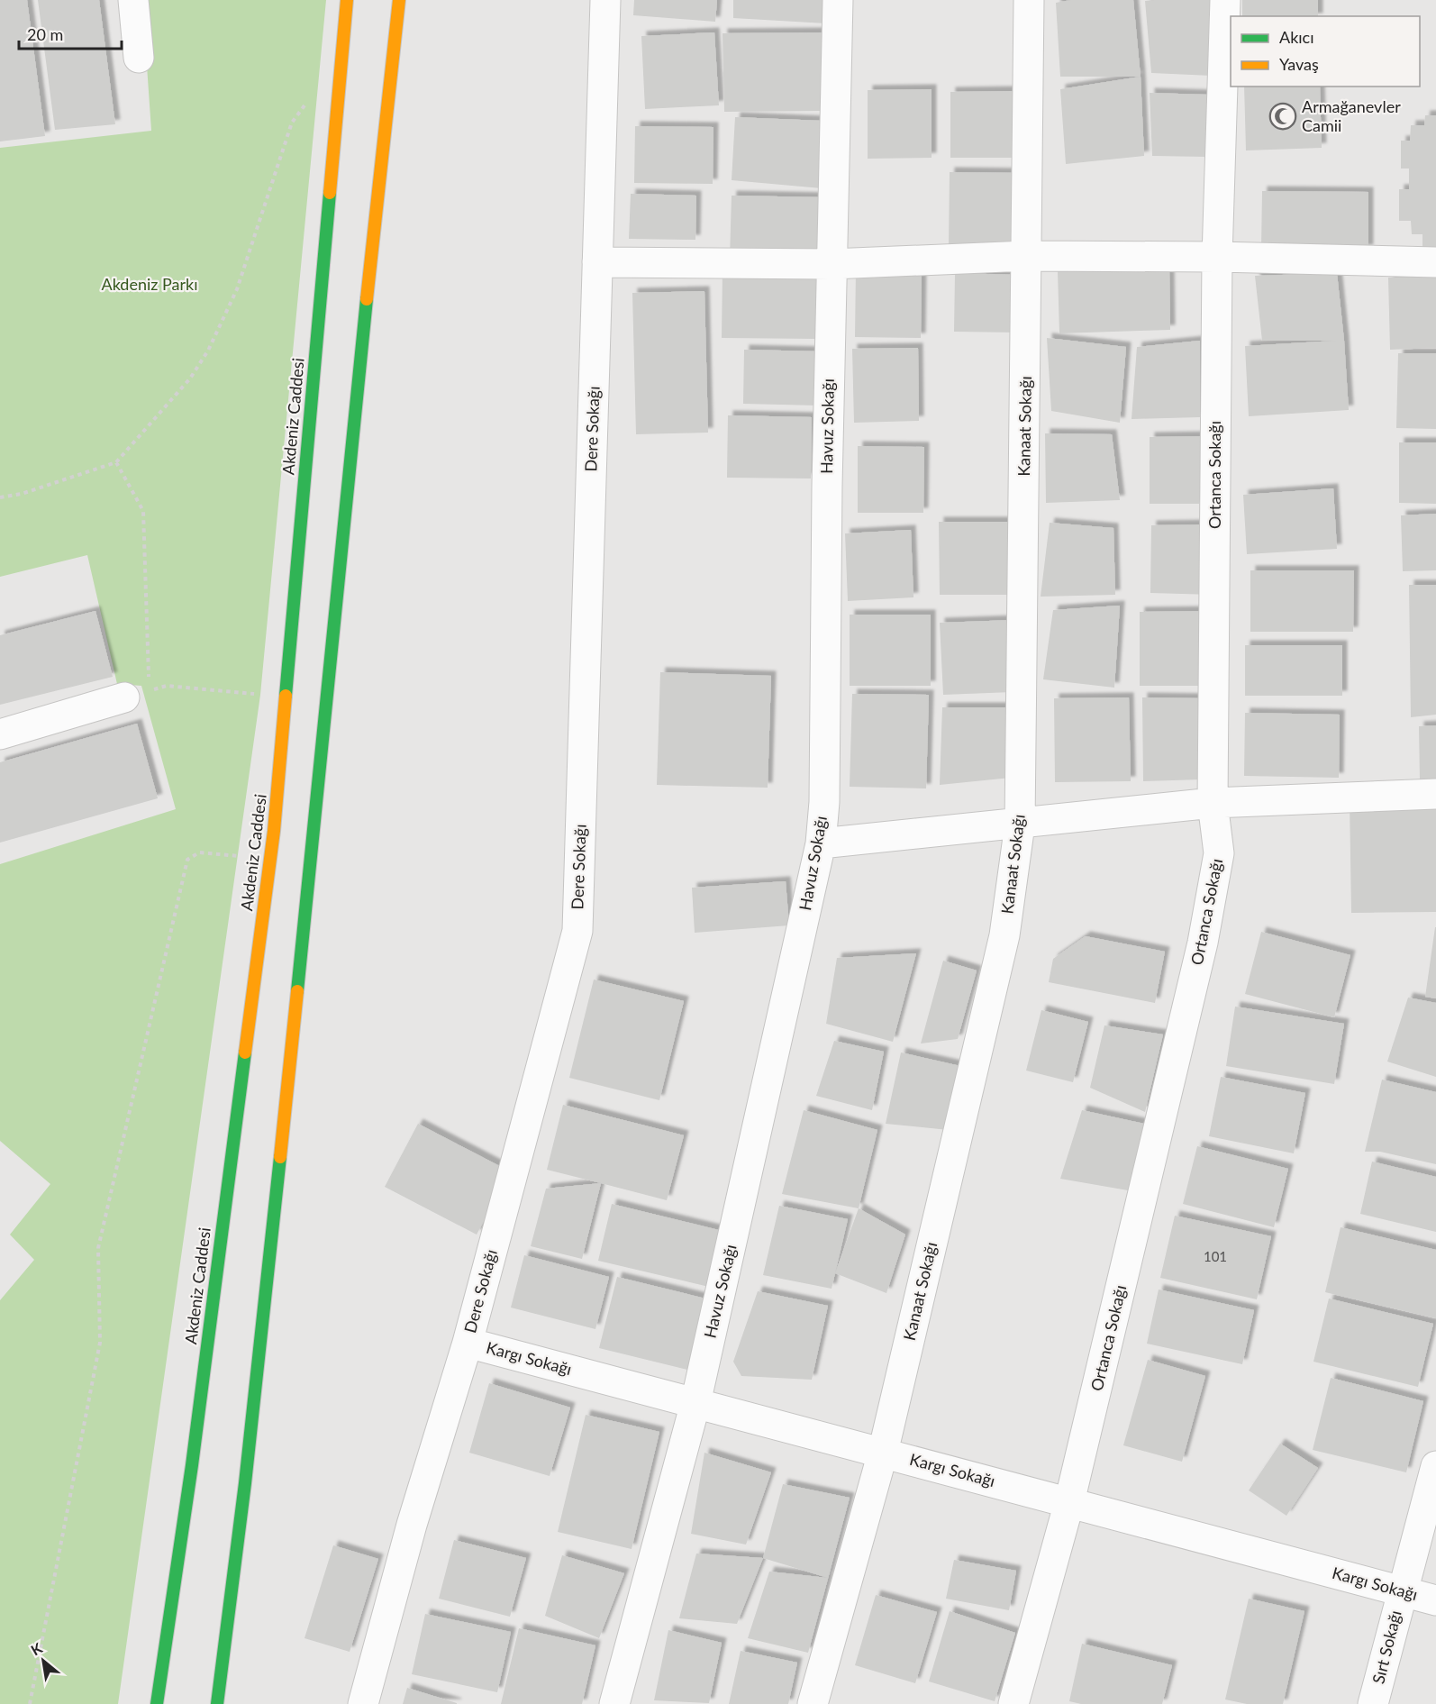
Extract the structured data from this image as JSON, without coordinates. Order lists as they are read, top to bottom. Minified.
{"streets":{"main road":["Akdeniz Caddesi"],"street":["Havuz Sokağı","Kanaat Sokağı","Dere Sokağı","Ortanca Sokağı","Kargı Sokağı","Sırt Sokağı"]},"crossings":[["Havuz Sokağı","Kargı Sokağı"],["Kanaat Sokağı","Kargı Sokağı"],["Dere Sokağı","Kargı Sokağı"],["Ortanca Sokağı","Kargı Sokağı"],["Kargı Sokağı","Sırt Sokağı"]],"parks":["Akdeniz Parkı"],"places":{"mosque":["Armağanevler Camii"]},"house_numbers":["101"],"legend":["Akıcı","Yavaş"],"scale_bar":"20 m","north":"top left"}
